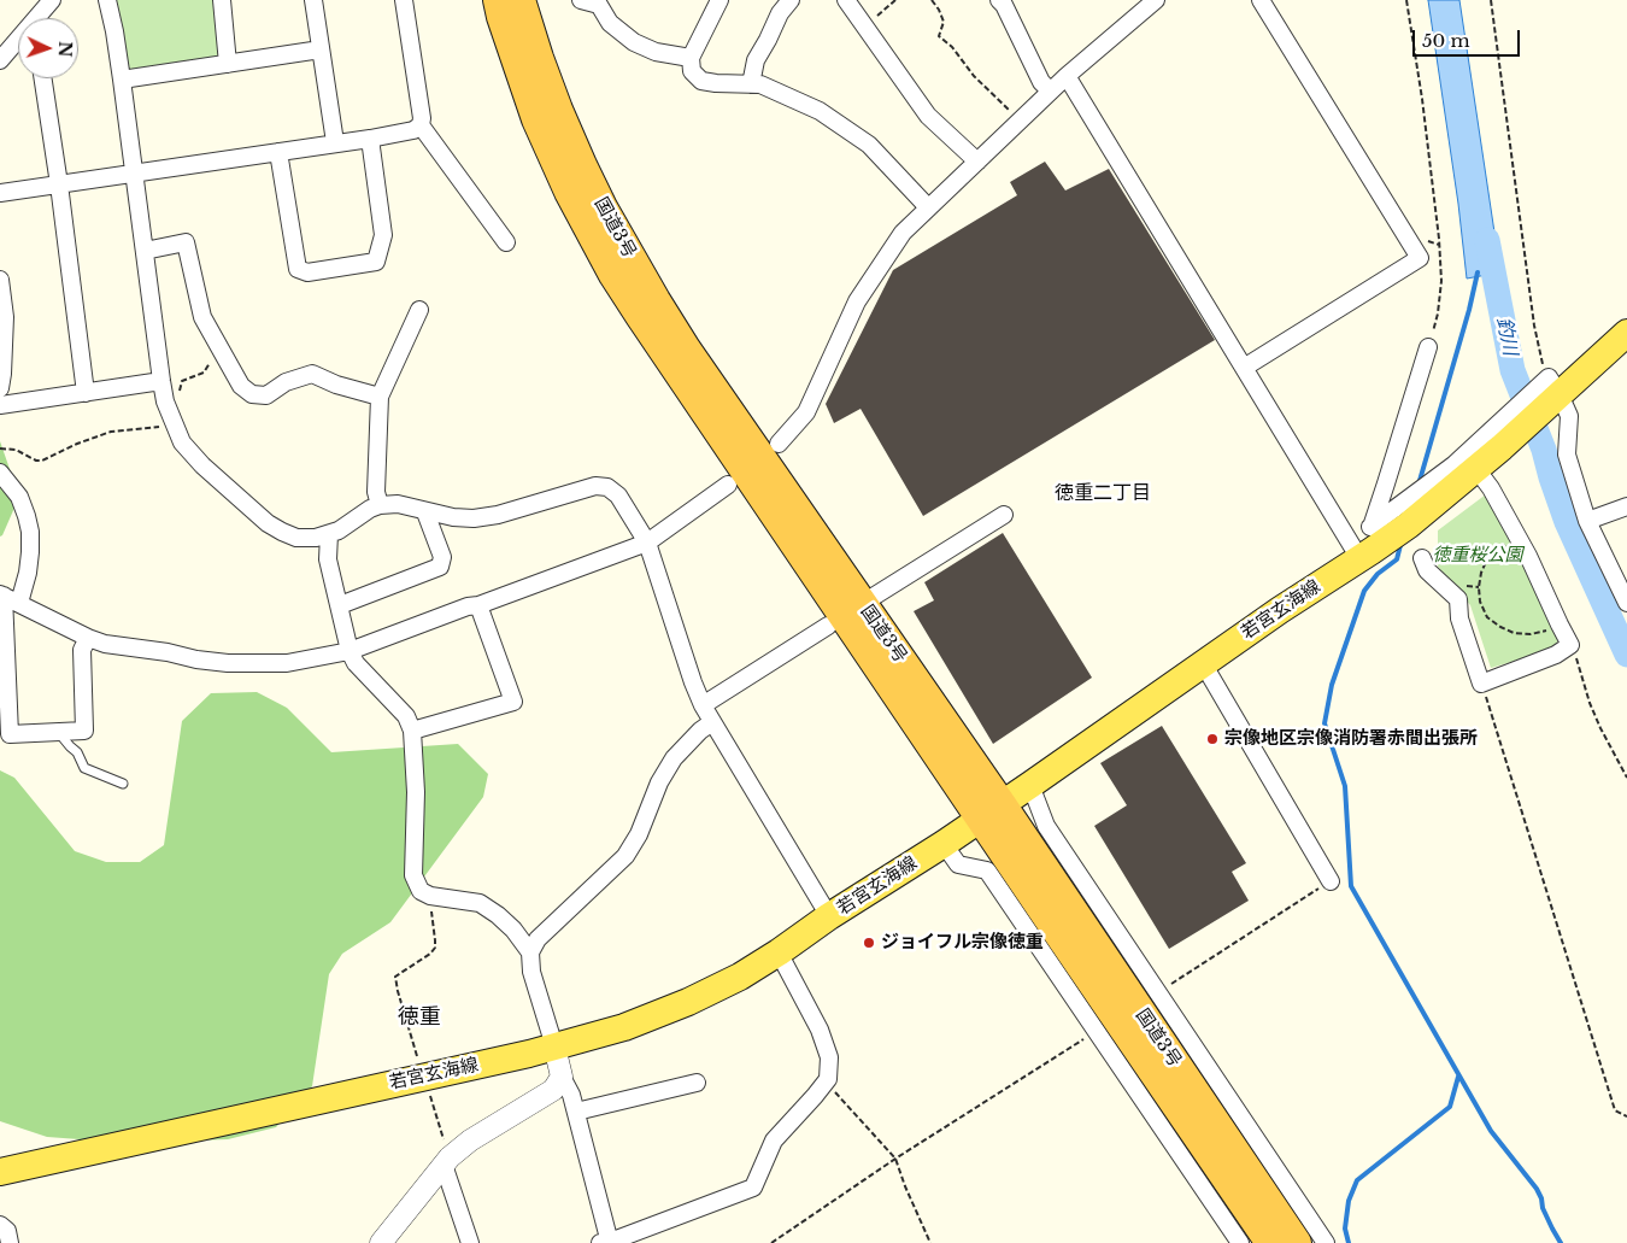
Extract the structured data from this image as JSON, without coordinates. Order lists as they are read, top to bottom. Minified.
{"streets":{"highway":["国道3号"],"main road":["若宮玄海線"]},"crossings":[["国道3号","若宮玄海線"]],"districts":["徳重二丁目","徳重"],"water":["釣川"],"parks":["徳重桜公園"],"places":["宗像地区宗像消防署赤間出張所","ジョイフル宗像徳重"],"scale_bar":"50 m","north":"right"}
